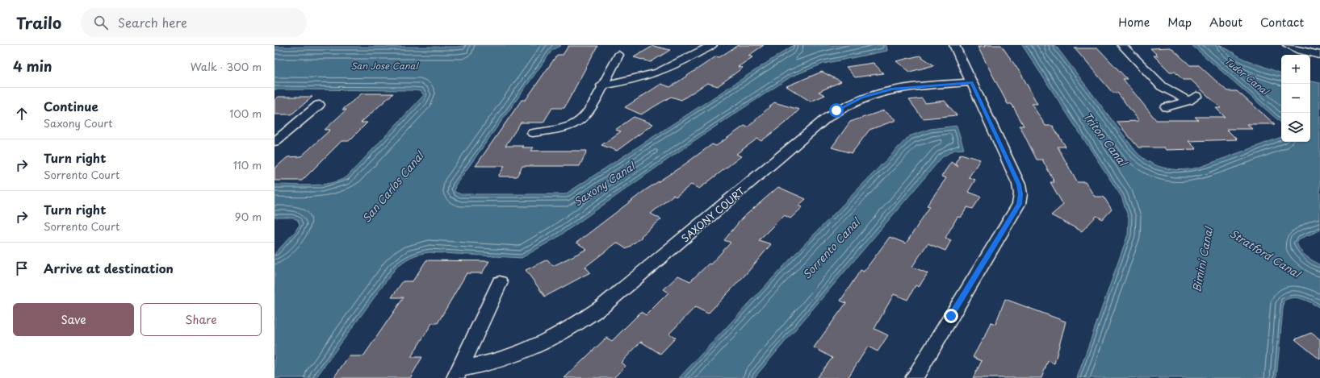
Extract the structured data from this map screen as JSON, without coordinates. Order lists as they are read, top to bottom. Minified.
{"streets":{"street":["SAXONY COURT"]},"water":["San Jose Canal","Tudor Canal","Triton Canal","Saxony Canal","San Carlos Canal","Sorrento Canal","Stratford Canal","Bimini Canal"],"page":{"header":"Trailo","search":"Search here","nav":["Home","Map","About","Contact"],"heading":["4 min","Walk · 300 m"],"map_buttons":["+","−"],"list":[["Continue","Saxony Court","100 m"],["Turn right","Sorrento Court","110 m"],["Turn right","Sorrento Court","90 m"],"Arrive at destination"],"buttons":["Save","Share"]}}
